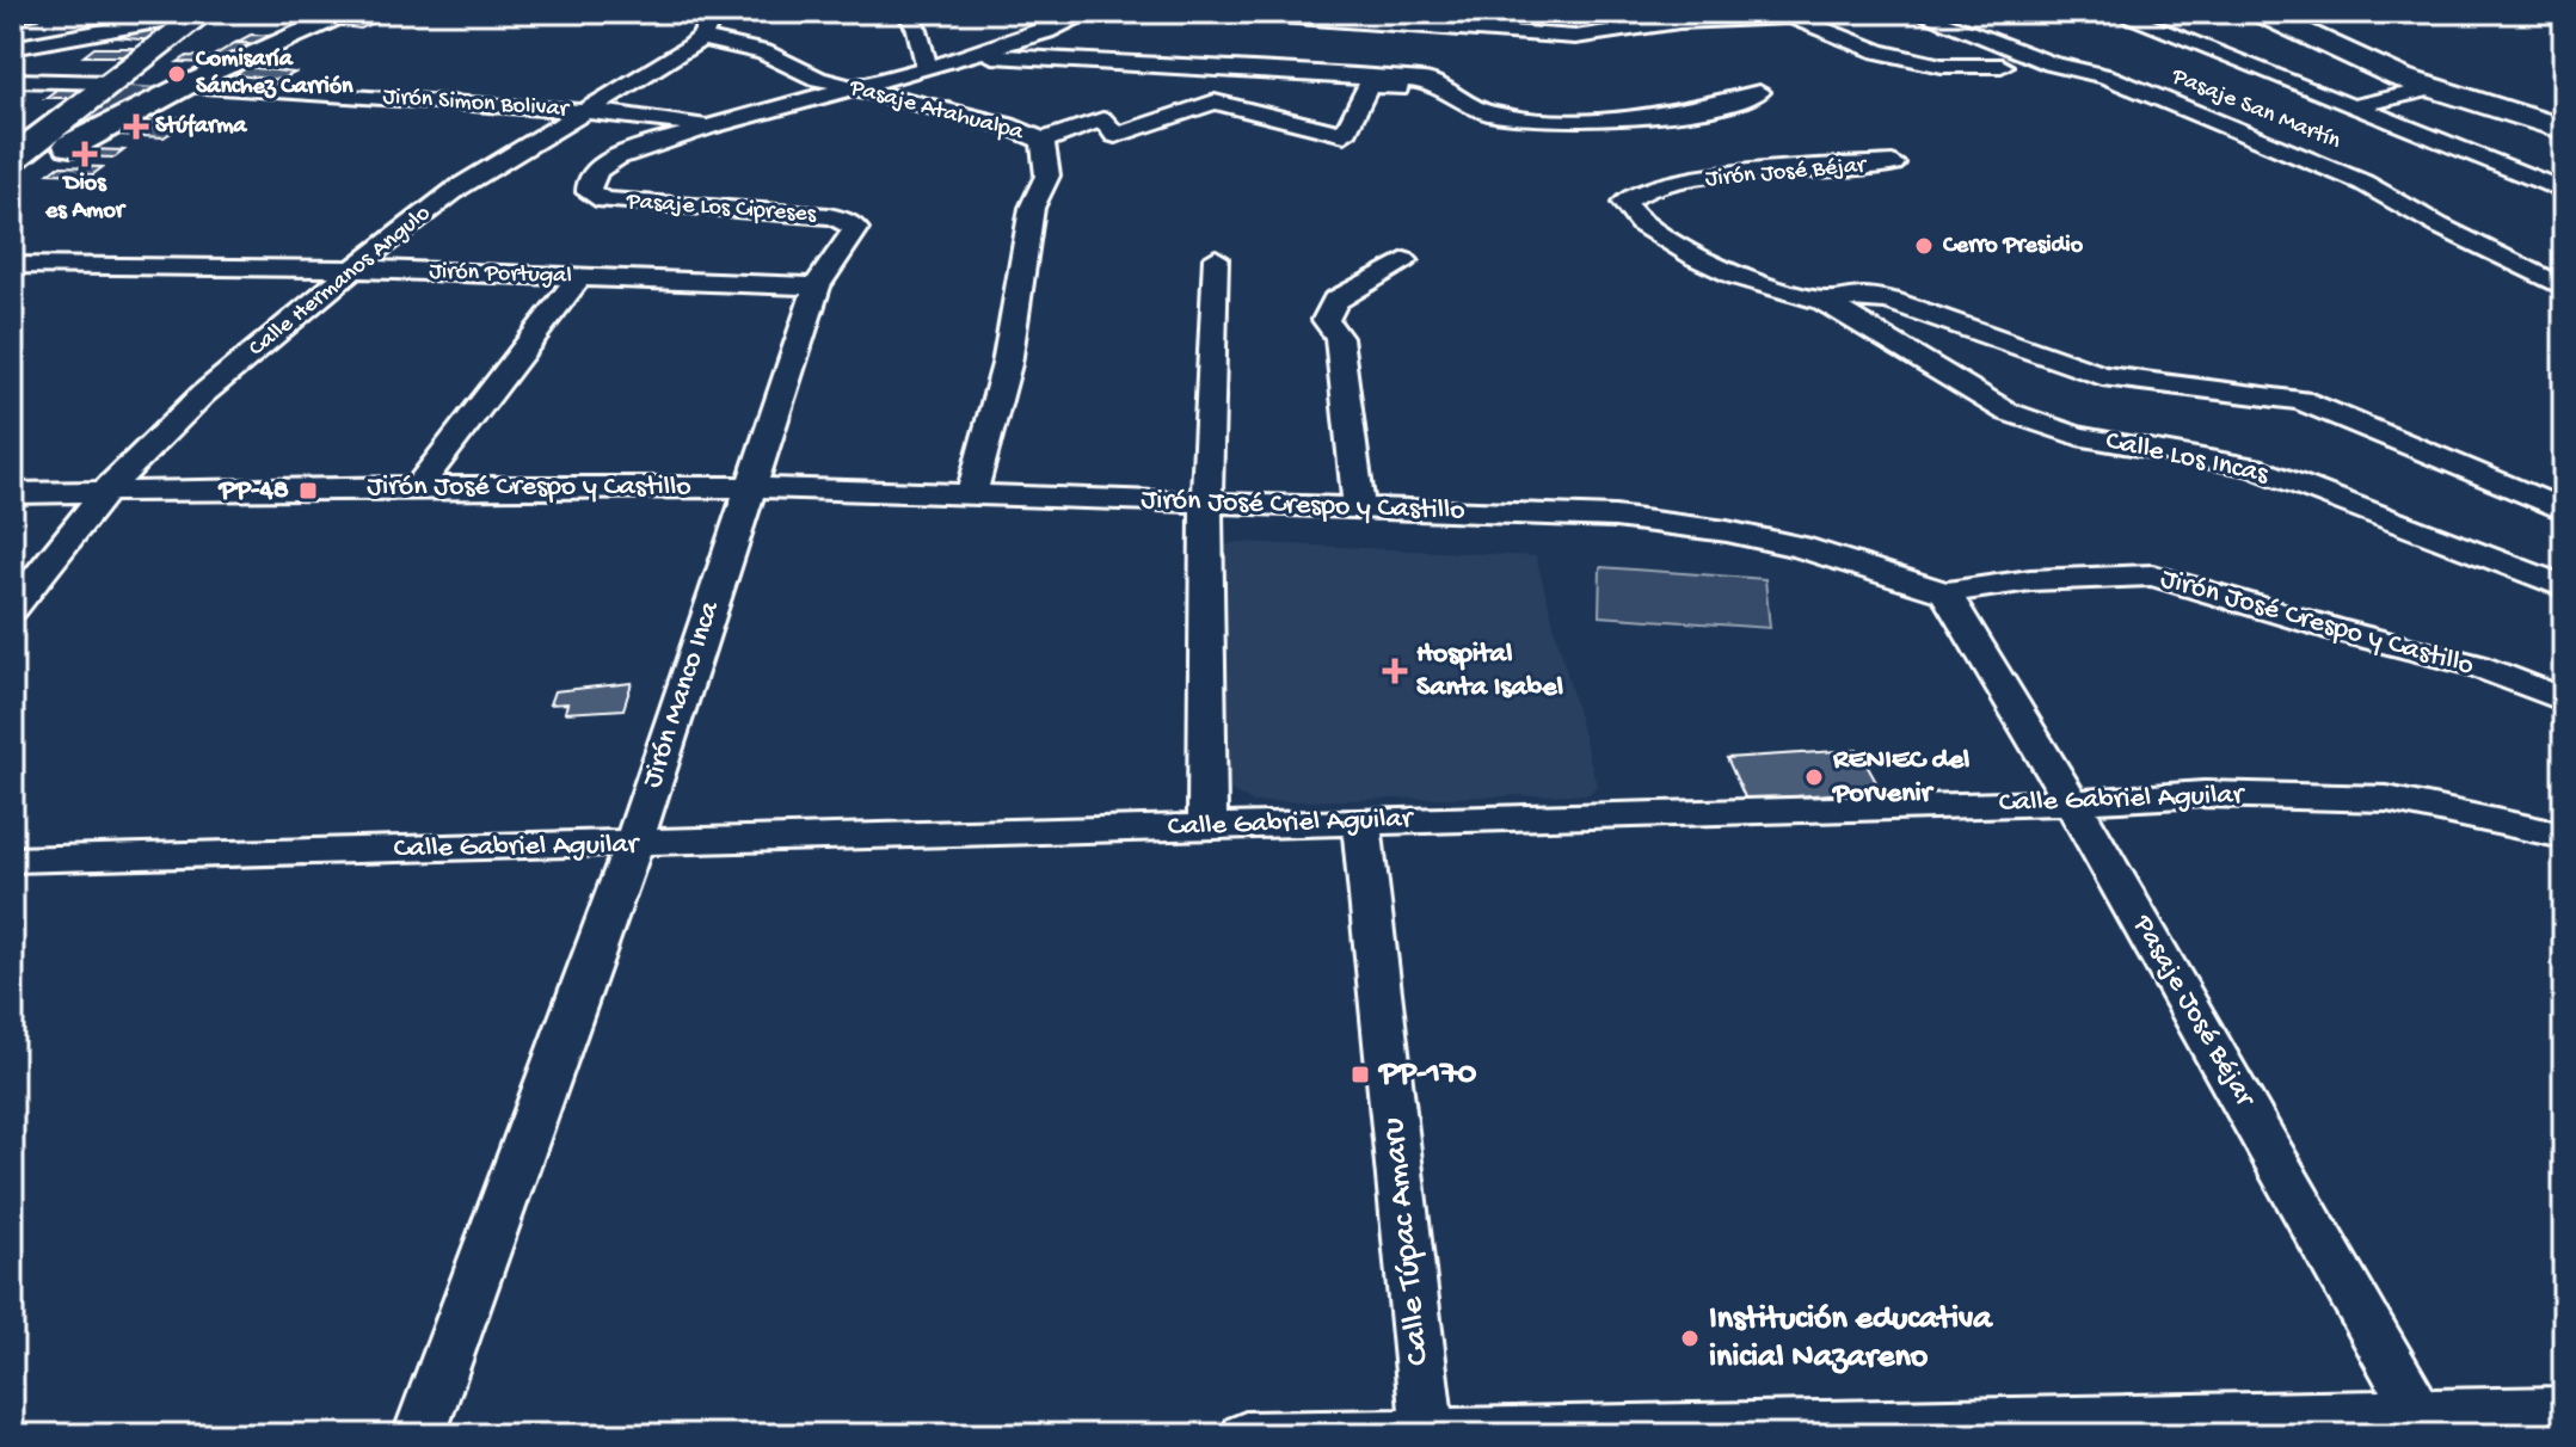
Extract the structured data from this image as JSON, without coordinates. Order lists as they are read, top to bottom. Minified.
{"streets":{"main road":["Jirón Simon Bolivar"],"street":["Pasaje San Martín","Pasaje Atahualpa","Jirón José Béjar","Pasaje Los Cipreses","Jirón Portugal","Calle Hermanos Angulo","Calle Los Incas","Jirón José Crespo y Castillo","Jirón Manco Inca","Calle Gabriel Aguilar","Pasaje José Béjar","Calle Túpac Amaru"]},"crossings":[["Jirón Simon Bolivar","Pasaje Los Cipreses"],["Jirón Simon Bolivar","Calle Hermanos Angulo"],["Pasaje Atahualpa","Pasaje Los Cipreses"],["Pasaje Atahualpa","Calle Hermanos Angulo"],["Pasaje Atahualpa","Jirón José Crespo y Castillo"],["Jirón José Béjar","Calle Los Incas"],["Pasaje Los Cipreses","Jirón Manco Inca"],["Jirón Portugal","Calle Hermanos Angulo"],["Jirón Portugal","Jirón Manco Inca"],["Calle Hermanos Angulo","Jirón José Crespo y Castillo"],["Jirón José Crespo y Castillo","Jirón Manco Inca"],["Jirón José Crespo y Castillo","Pasaje José Béjar"],["Jirón Manco Inca","Calle Gabriel Aguilar"],["Calle Gabriel Aguilar","Pasaje José Béjar"],["Calle Gabriel Aguilar","Calle Túpac Amaru"]],"places":{"other":["Comisaría Sánchez Carrión","Cerro Presidio","RENIEC del Porvenir","Institución educativa inicial Nazareno"],"health":["Stúfarma","Dios es Amor","Hospital Santa Isabel"],"transit":["PP-48","PP-170"]}}
